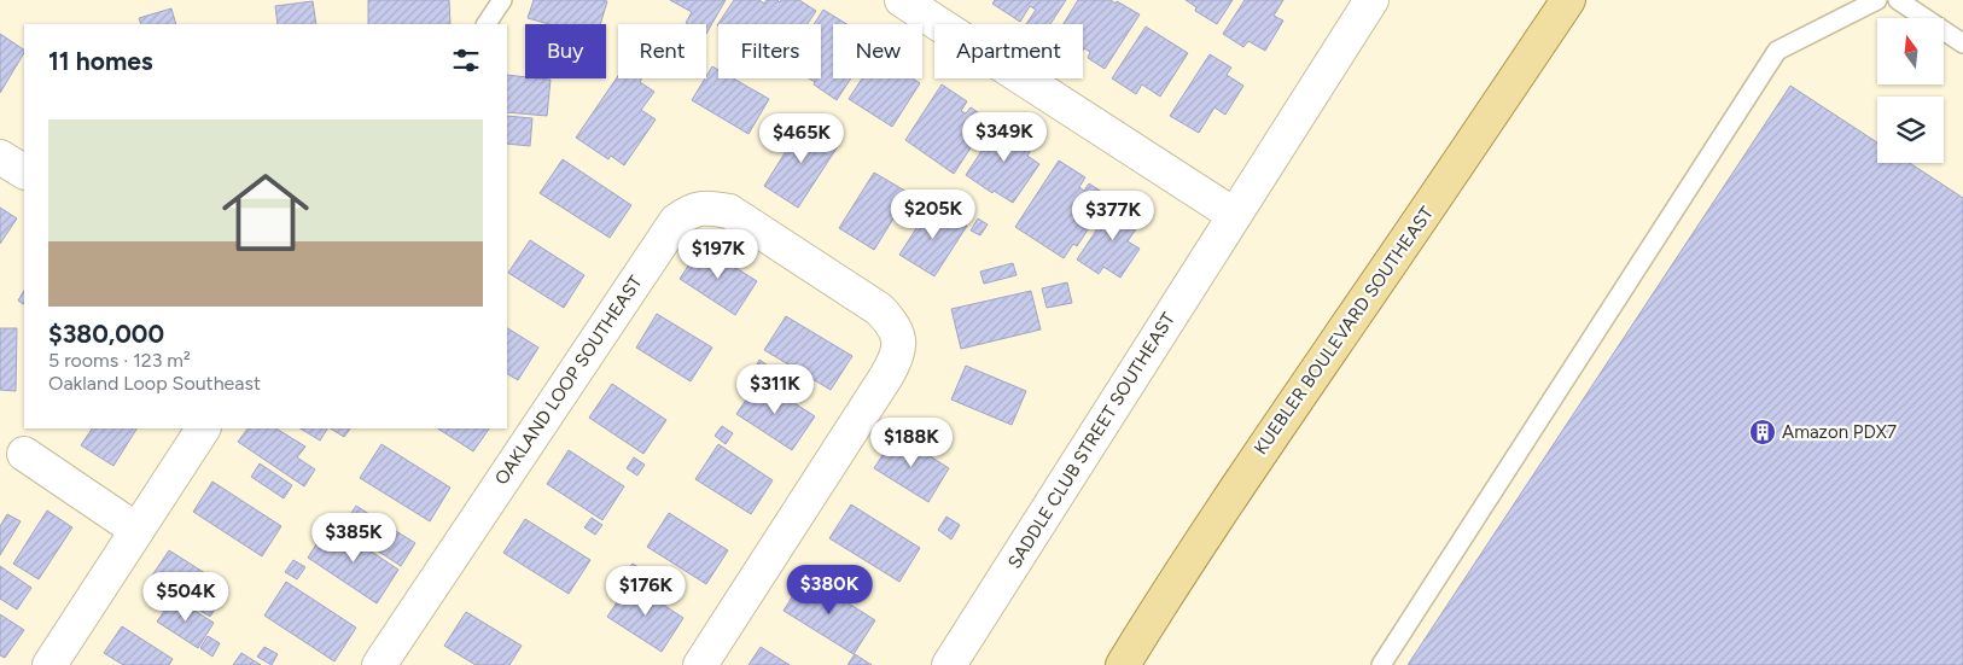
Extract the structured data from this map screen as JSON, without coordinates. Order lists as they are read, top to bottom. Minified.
{"streets":{"main road":["KUEBLER BOULEVARD SOUTHEAST"],"street":["OAKLAND LOOP SOUTHEAST","SADDLE CLUB STREET SOUTHEAST"]},"places":{"building":["Amazon PDX7"]},"north":"top","page":{"chip":["Buy","Rent","Filters","New","Apartment"],"heading":"11 homes","list":[{"name":"$380,000","note":"5 rooms · 123 m² · Oakland Loop Southeast"}],"price":["$349K","$465K","$205K","$377K","$197K","$311K","$188K","$385K","$380K","$176K","$504K"]}}
